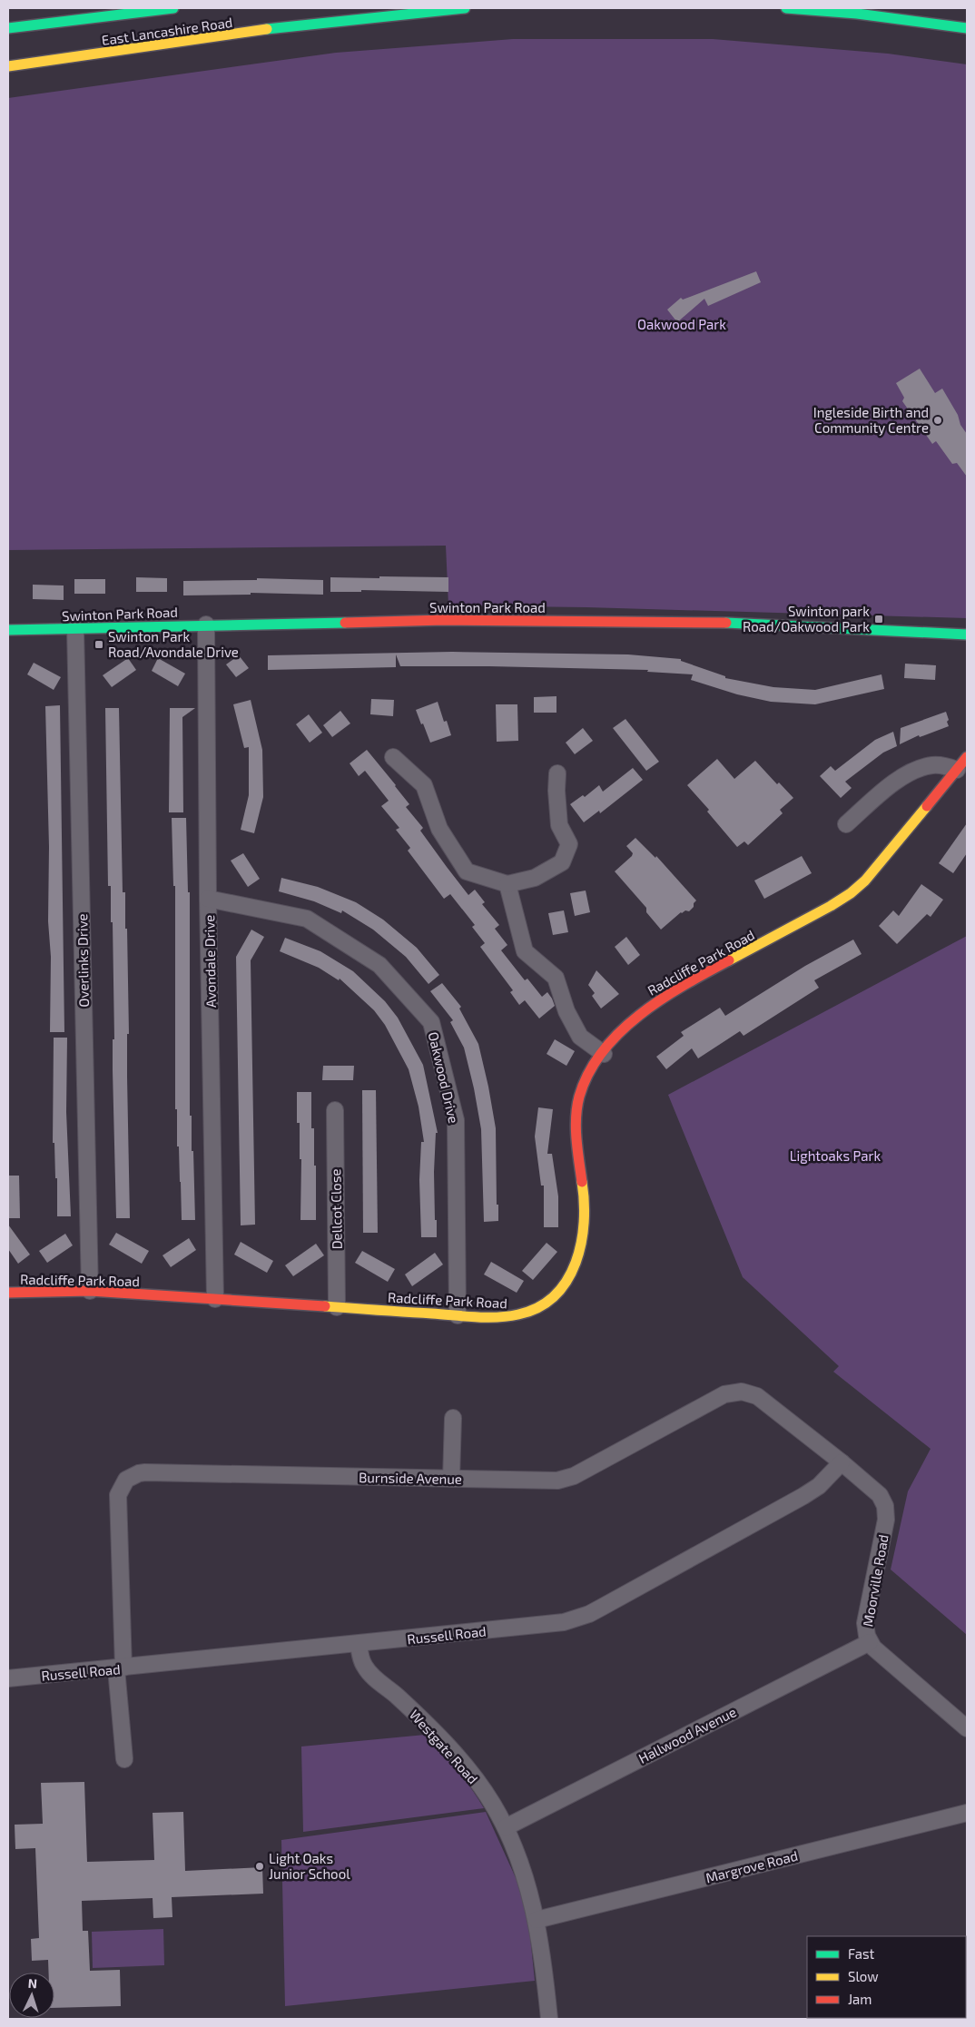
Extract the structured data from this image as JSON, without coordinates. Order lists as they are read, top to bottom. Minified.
{"streets":{"main road":["East Lancashire Road","Swinton Park Road","Radcliffe Park Road"],"street":["Overlinks Drive","Avondale Drive","Oakwood Drive","Dellcot Close","Burnside Avenue","Moorville Road","Russell Road","Hallwood Avenue","Westgate Road","Margrove Road"]},"crossings":[["Swinton Park Road","Overlinks Drive"],["Swinton Park Road","Avondale Drive"],["Overlinks Drive","Radcliffe Park Road"],["Avondale Drive","Radcliffe Park Road"],["Avondale Drive","Oakwood Drive"],["Radcliffe Park Road","Oakwood Drive"],["Radcliffe Park Road","Dellcot Close"],["Burnside Avenue","Moorville Road"],["Burnside Avenue","Russell Road"],["Moorville Road","Russell Road"],["Moorville Road","Hallwood Avenue"],["Russell Road","Westgate Road"],["Hallwood Avenue","Westgate Road"],["Westgate Road","Margrove Road"]],"parks":["Oakwood Park","Lightoaks Park"],"places":{"other":["Ingleside Birth and Community Centre","Light Oaks Junior School"],"transit":["Swinton park Road/Oakwood Park","Swinton Park Road/Avondale Drive"]},"legend":["Fast","Slow","Jam"],"north":"top"}
